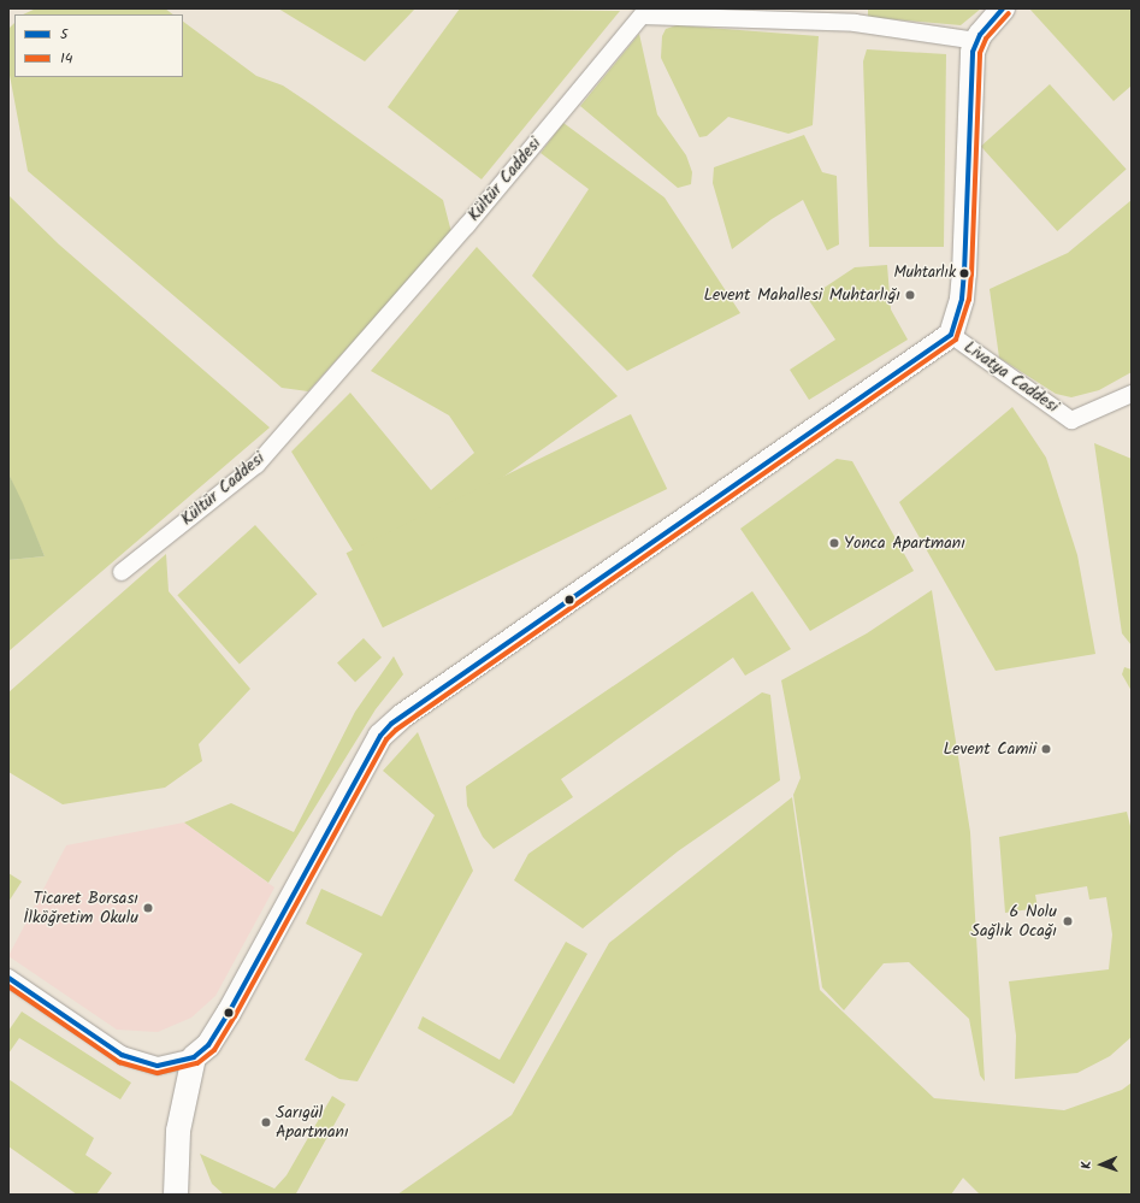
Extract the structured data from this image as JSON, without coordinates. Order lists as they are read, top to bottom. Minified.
{"streets":{"street":["Kültür Caddesi","Livatya Caddesi"]},"places":["Muhtarlık","Levent Mahallesi Muhtarlığı","Yonca Apartmanı","Levent Camii","Ticaret Borsası İlköğretim Okulu","6 Nolu Sağlık Ocağı","Sarıgül Apartmanı"],"lines":["transit line 5","transit line 14"],"legend":["5","14"],"north":"left"}
